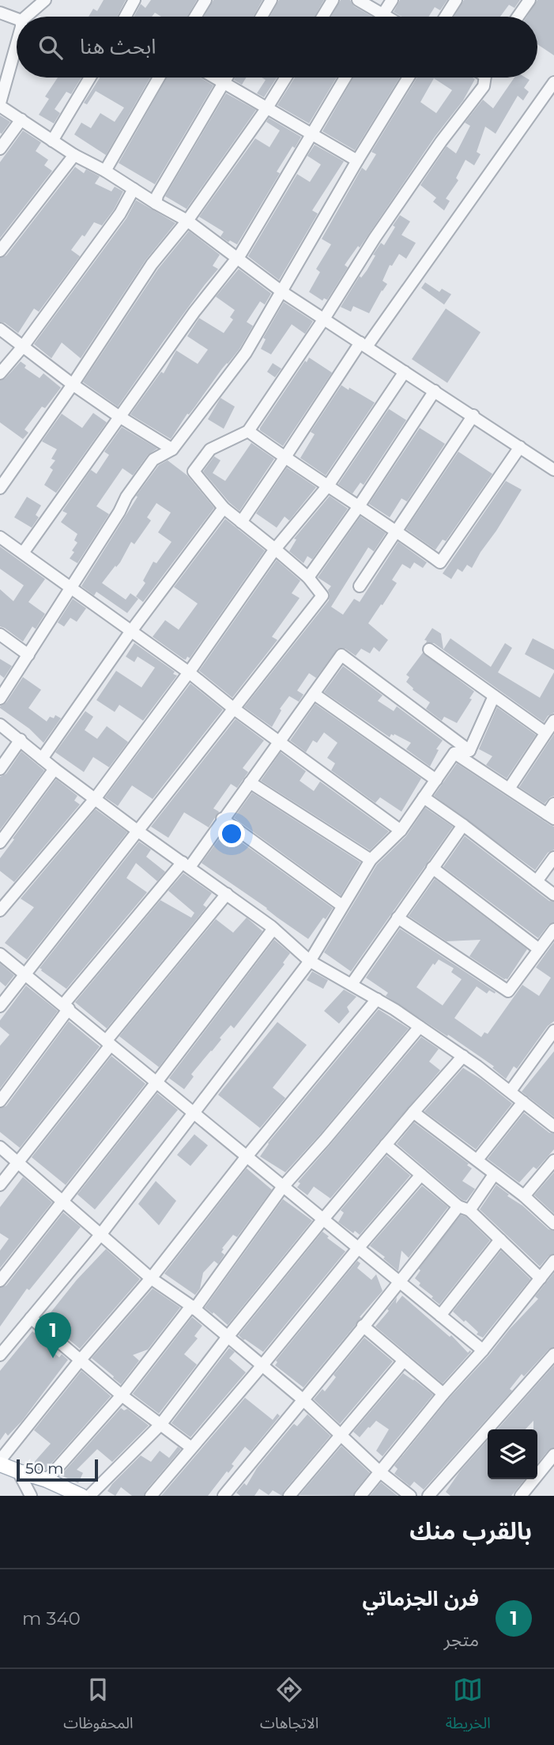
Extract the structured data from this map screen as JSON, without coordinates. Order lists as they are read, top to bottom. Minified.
{"scale_bar":"50 m","page":{"search":"ابحث هنا","pins":"1","scale":"50 m","heading":"بالقرب منك","list":[{"mark":"1","name":"فرن الجزماتي","note":"متجر","value":"340 m"}],"nav":["الخريطة","الاتجاهات","المحفوظات"]}}
